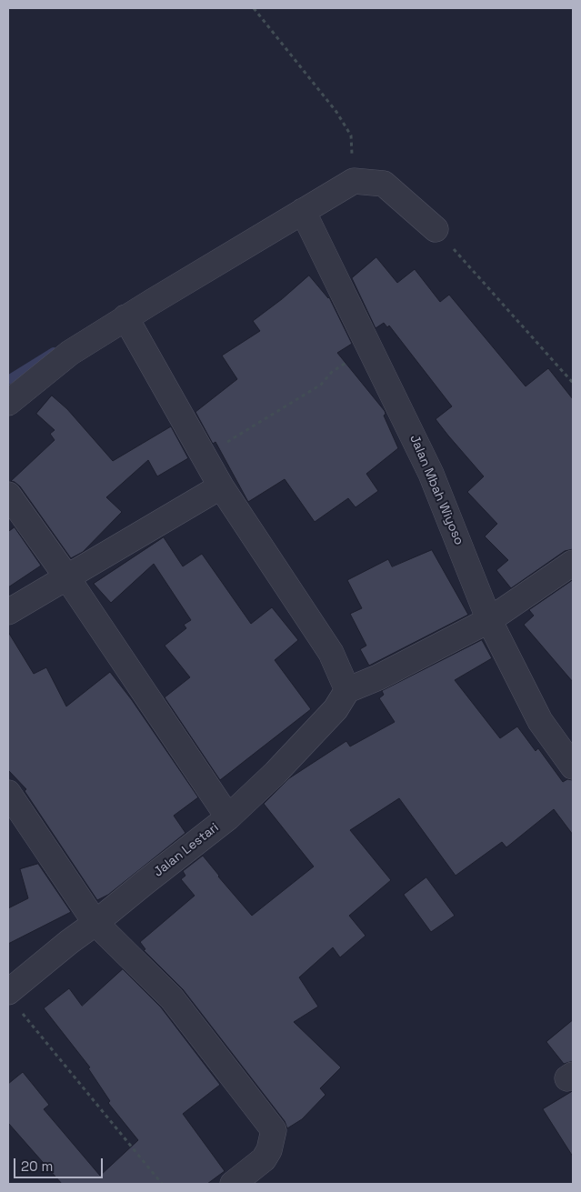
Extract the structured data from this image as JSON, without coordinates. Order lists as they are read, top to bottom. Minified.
{"streets":{"street":["Jalan Mbah Wiyoso","Jalan Lestari"]},"scale_bar":"20 m"}
